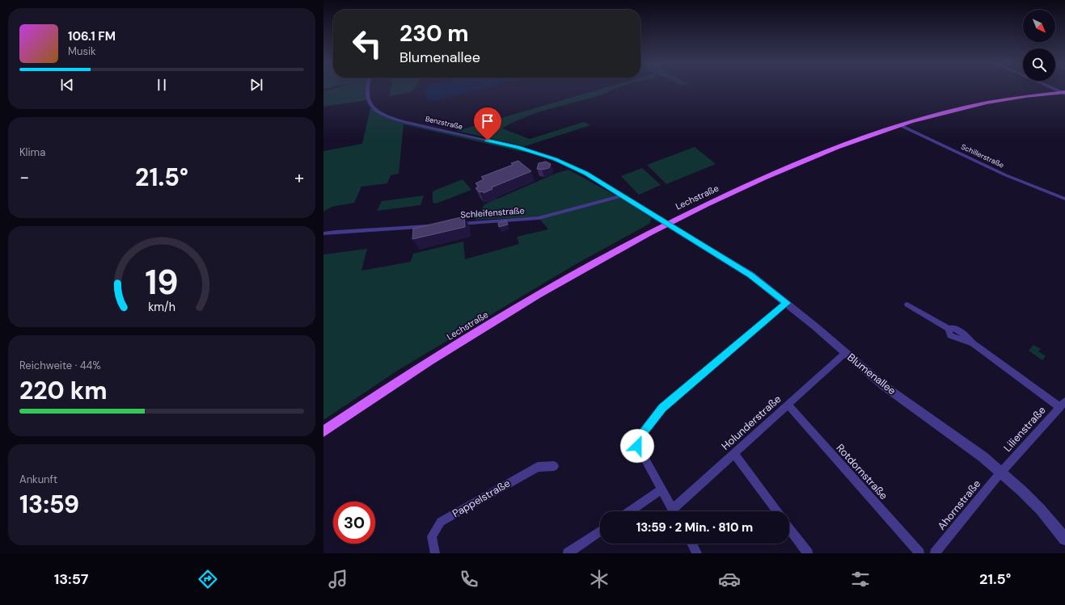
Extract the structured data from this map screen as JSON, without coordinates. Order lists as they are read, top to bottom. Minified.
{"streets":{"main road":["Lechstraße"],"street":["Benzstraße","Schillerstraße","Schleifenstraße","Blumenallee","Holunderstraße","Lilienstraße","Rotdornstraße","Pappelstraße","Ahornstraße"]},"crossings":[["Benzstraße","Lechstraße"],["Benzstraße","Schleifenstraße"],["Benzstraße","Blumenallee"],["Schillerstraße","Lechstraße"],["Lechstraße","Blumenallee"],["Blumenallee","Holunderstraße"],["Blumenallee","Lilienstraße"],["Blumenallee","Ahornstraße"],["Holunderstraße","Rotdornstraße"],["Lilienstraße","Ahornstraße"]],"north":"bottom right","page":{"turn":["230 m","Blumenallee"],"song":["106.1 FM","Musik"],"tile":["Klima",["Reichweite · 44%","220 km"],["Ankunft","13:59"]],"heat":["−","21.5°","+"],"limit":"30","trip":"13:59 · 2 Min. · 810 m","tabs":["13:57","21.5°"],"gauge":["19","km/h"]}}
